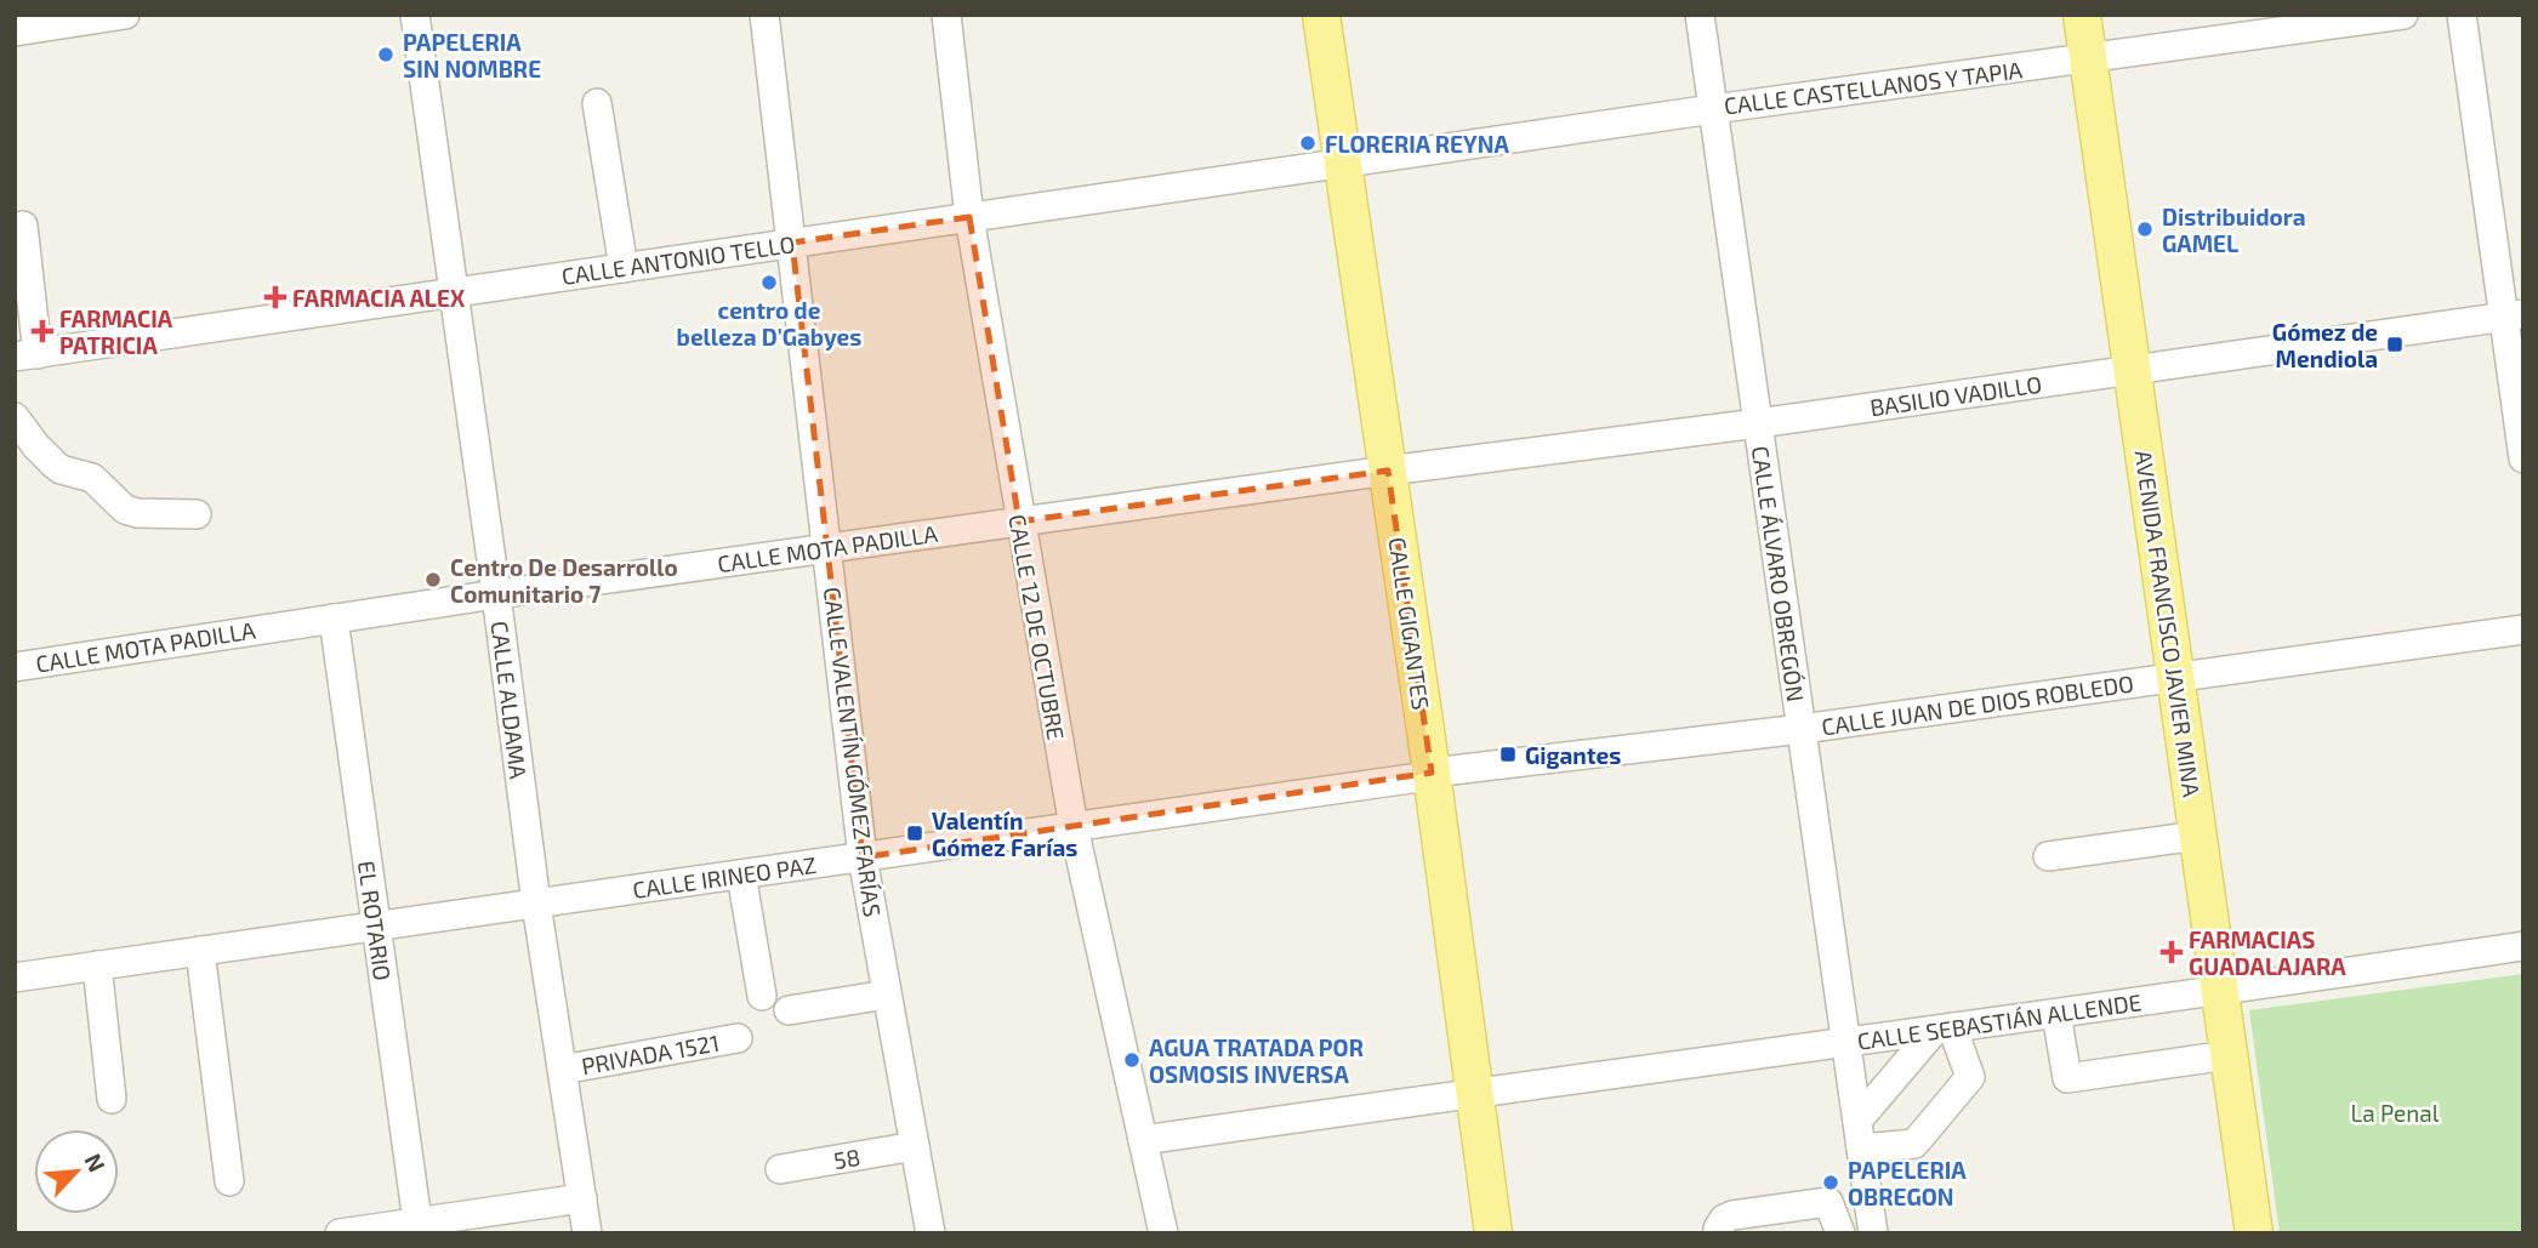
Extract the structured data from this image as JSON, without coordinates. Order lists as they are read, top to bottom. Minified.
{"streets":{"main road":["CALLE GIGANTES","AVENIDA FRANCISCO JAVIER MINA"],"street":["CALLE CASTELLANOS Y TAPIA","CALLE ANTONIO TELLO","BASILIO VADILLO","CALLE MOTA PADILLA","CALLE ÁLVARO OBREGÓN","CALLE 12 DE OCTUBRE","CALLE ALDAMA","CALLE JUAN DE DIOS ROBLEDO","CALLE VALENTÍN GÓMEZ FARÍAS","CALLE IRINEO PAZ","EL ROTARIO","CALLE SEBASTIÁN ALLENDE","PRIVADA 1521","58"]},"crossings":[["CALLE CASTELLANOS Y TAPIA","CALLE ANTONIO TELLO"],["CALLE CASTELLANOS Y TAPIA","CALLE ÁLVARO OBREGÓN"],["CALLE CASTELLANOS Y TAPIA","CALLE GIGANTES"],["CALLE CASTELLANOS Y TAPIA","AVENIDA FRANCISCO JAVIER MINA"],["CALLE ANTONIO TELLO","CALLE GIGANTES"],["CALLE ANTONIO TELLO","CALLE 12 DE OCTUBRE"],["CALLE ANTONIO TELLO","CALLE ALDAMA"],["CALLE ANTONIO TELLO","CALLE VALENTÍN GÓMEZ FARÍAS"],["BASILIO VADILLO","CALLE MOTA PADILLA"],["BASILIO VADILLO","CALLE ÁLVARO OBREGÓN"],["BASILIO VADILLO","CALLE GIGANTES"],["BASILIO VADILLO","AVENIDA FRANCISCO JAVIER MINA"],["CALLE MOTA PADILLA","CALLE GIGANTES"],["CALLE MOTA PADILLA","CALLE 12 DE OCTUBRE"],["CALLE MOTA PADILLA","CALLE ALDAMA"],["CALLE MOTA PADILLA","CALLE VALENTÍN GÓMEZ FARÍAS"],["CALLE MOTA PADILLA","EL ROTARIO"],["CALLE ÁLVARO OBREGÓN","CALLE JUAN DE DIOS ROBLEDO"],["CALLE ÁLVARO OBREGÓN","CALLE SEBASTIÁN ALLENDE"],["CALLE GIGANTES","CALLE JUAN DE DIOS ROBLEDO"],["CALLE GIGANTES","CALLE IRINEO PAZ"],["CALLE GIGANTES","CALLE SEBASTIÁN ALLENDE"],["AVENIDA FRANCISCO JAVIER MINA","CALLE JUAN DE DIOS ROBLEDO"],["AVENIDA FRANCISCO JAVIER MINA","CALLE SEBASTIÁN ALLENDE"],["CALLE 12 DE OCTUBRE","CALLE IRINEO PAZ"],["CALLE 12 DE OCTUBRE","CALLE SEBASTIÁN ALLENDE"],["CALLE ALDAMA","CALLE IRINEO PAZ"],["CALLE ALDAMA","PRIVADA 1521"],["CALLE JUAN DE DIOS ROBLEDO","CALLE IRINEO PAZ"],["CALLE VALENTÍN GÓMEZ FARÍAS","CALLE IRINEO PAZ"],["CALLE VALENTÍN GÓMEZ FARÍAS","58"],["CALLE IRINEO PAZ","EL ROTARIO"]],"parks":["La Penal"],"places":{"other":["PAPELERIA SIN NOMBRE","FLORERIA REYNA","Distribuidora GAMEL","centro de belleza D'Gabyes","Centro De Desarrollo Comunitario 7","AGUA TRATADA POR OSMOSIS INVERSA","PAPELERIA OBREGON"],"health":["FARMACIA ALEX","FARMACIA PATRICIA","FARMACIAS GUADALAJARA"],"transit":["Gómez de Mendiola","Gigantes","Valentín Gómez Farías"]},"north":"top right"}
